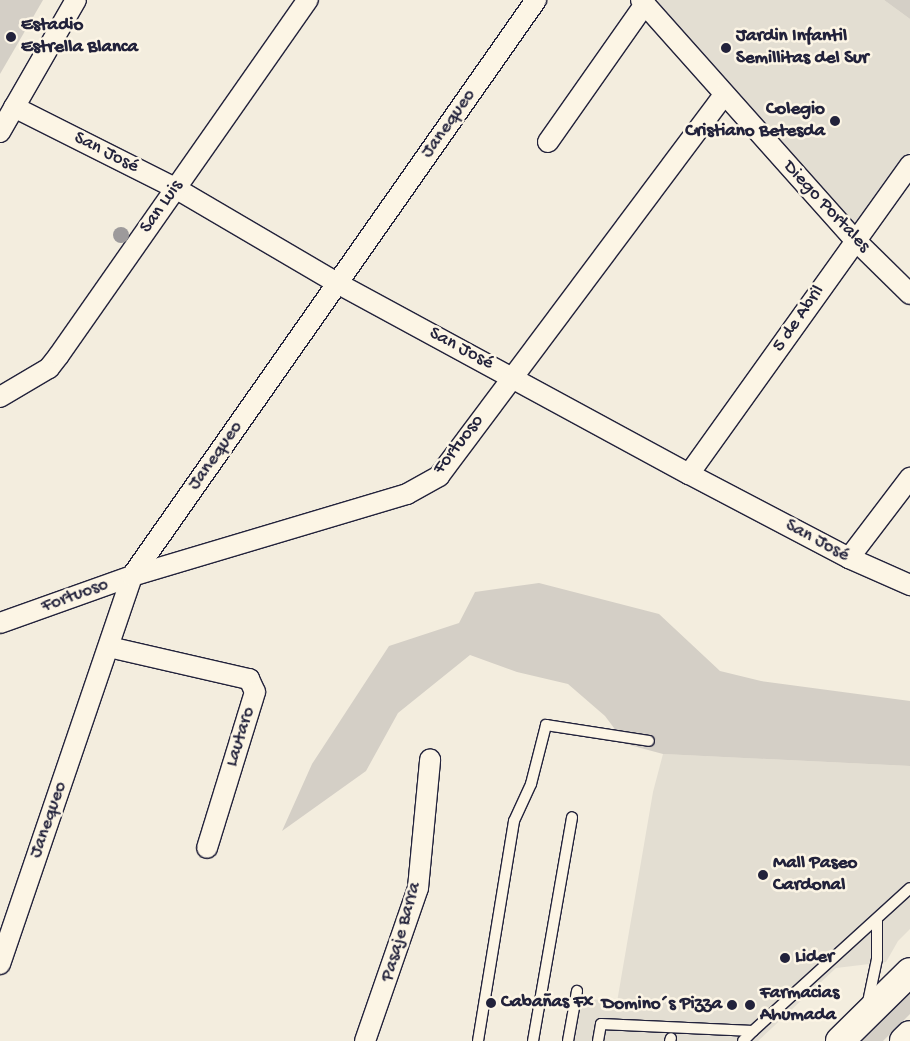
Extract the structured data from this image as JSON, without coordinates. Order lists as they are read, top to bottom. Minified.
{"streets":{"street":["Janequeo","San José","San Luis","Diego Portales","5 de Abril","Fortuoso","Lautaro","Pasaje Barra"]},"crossings":[["Janequeo","San José"],["Janequeo","Fortuoso"],["Janequeo","Lautaro"],["San José","San Luis"],["San José","5 de Abril"],["San José","Fortuoso"],["Diego Portales","5 de Abril"],["Diego Portales","Fortuoso"]],"places":["Estadio Estrella Blanca","Jardin Infantil Semillitas del Sur","Colegio Cristiano Betesda","Mall Paseo Cardonal","Lider","Cabañas Fx","Domino´s Pizza","Farmacias Ahumada"]}
